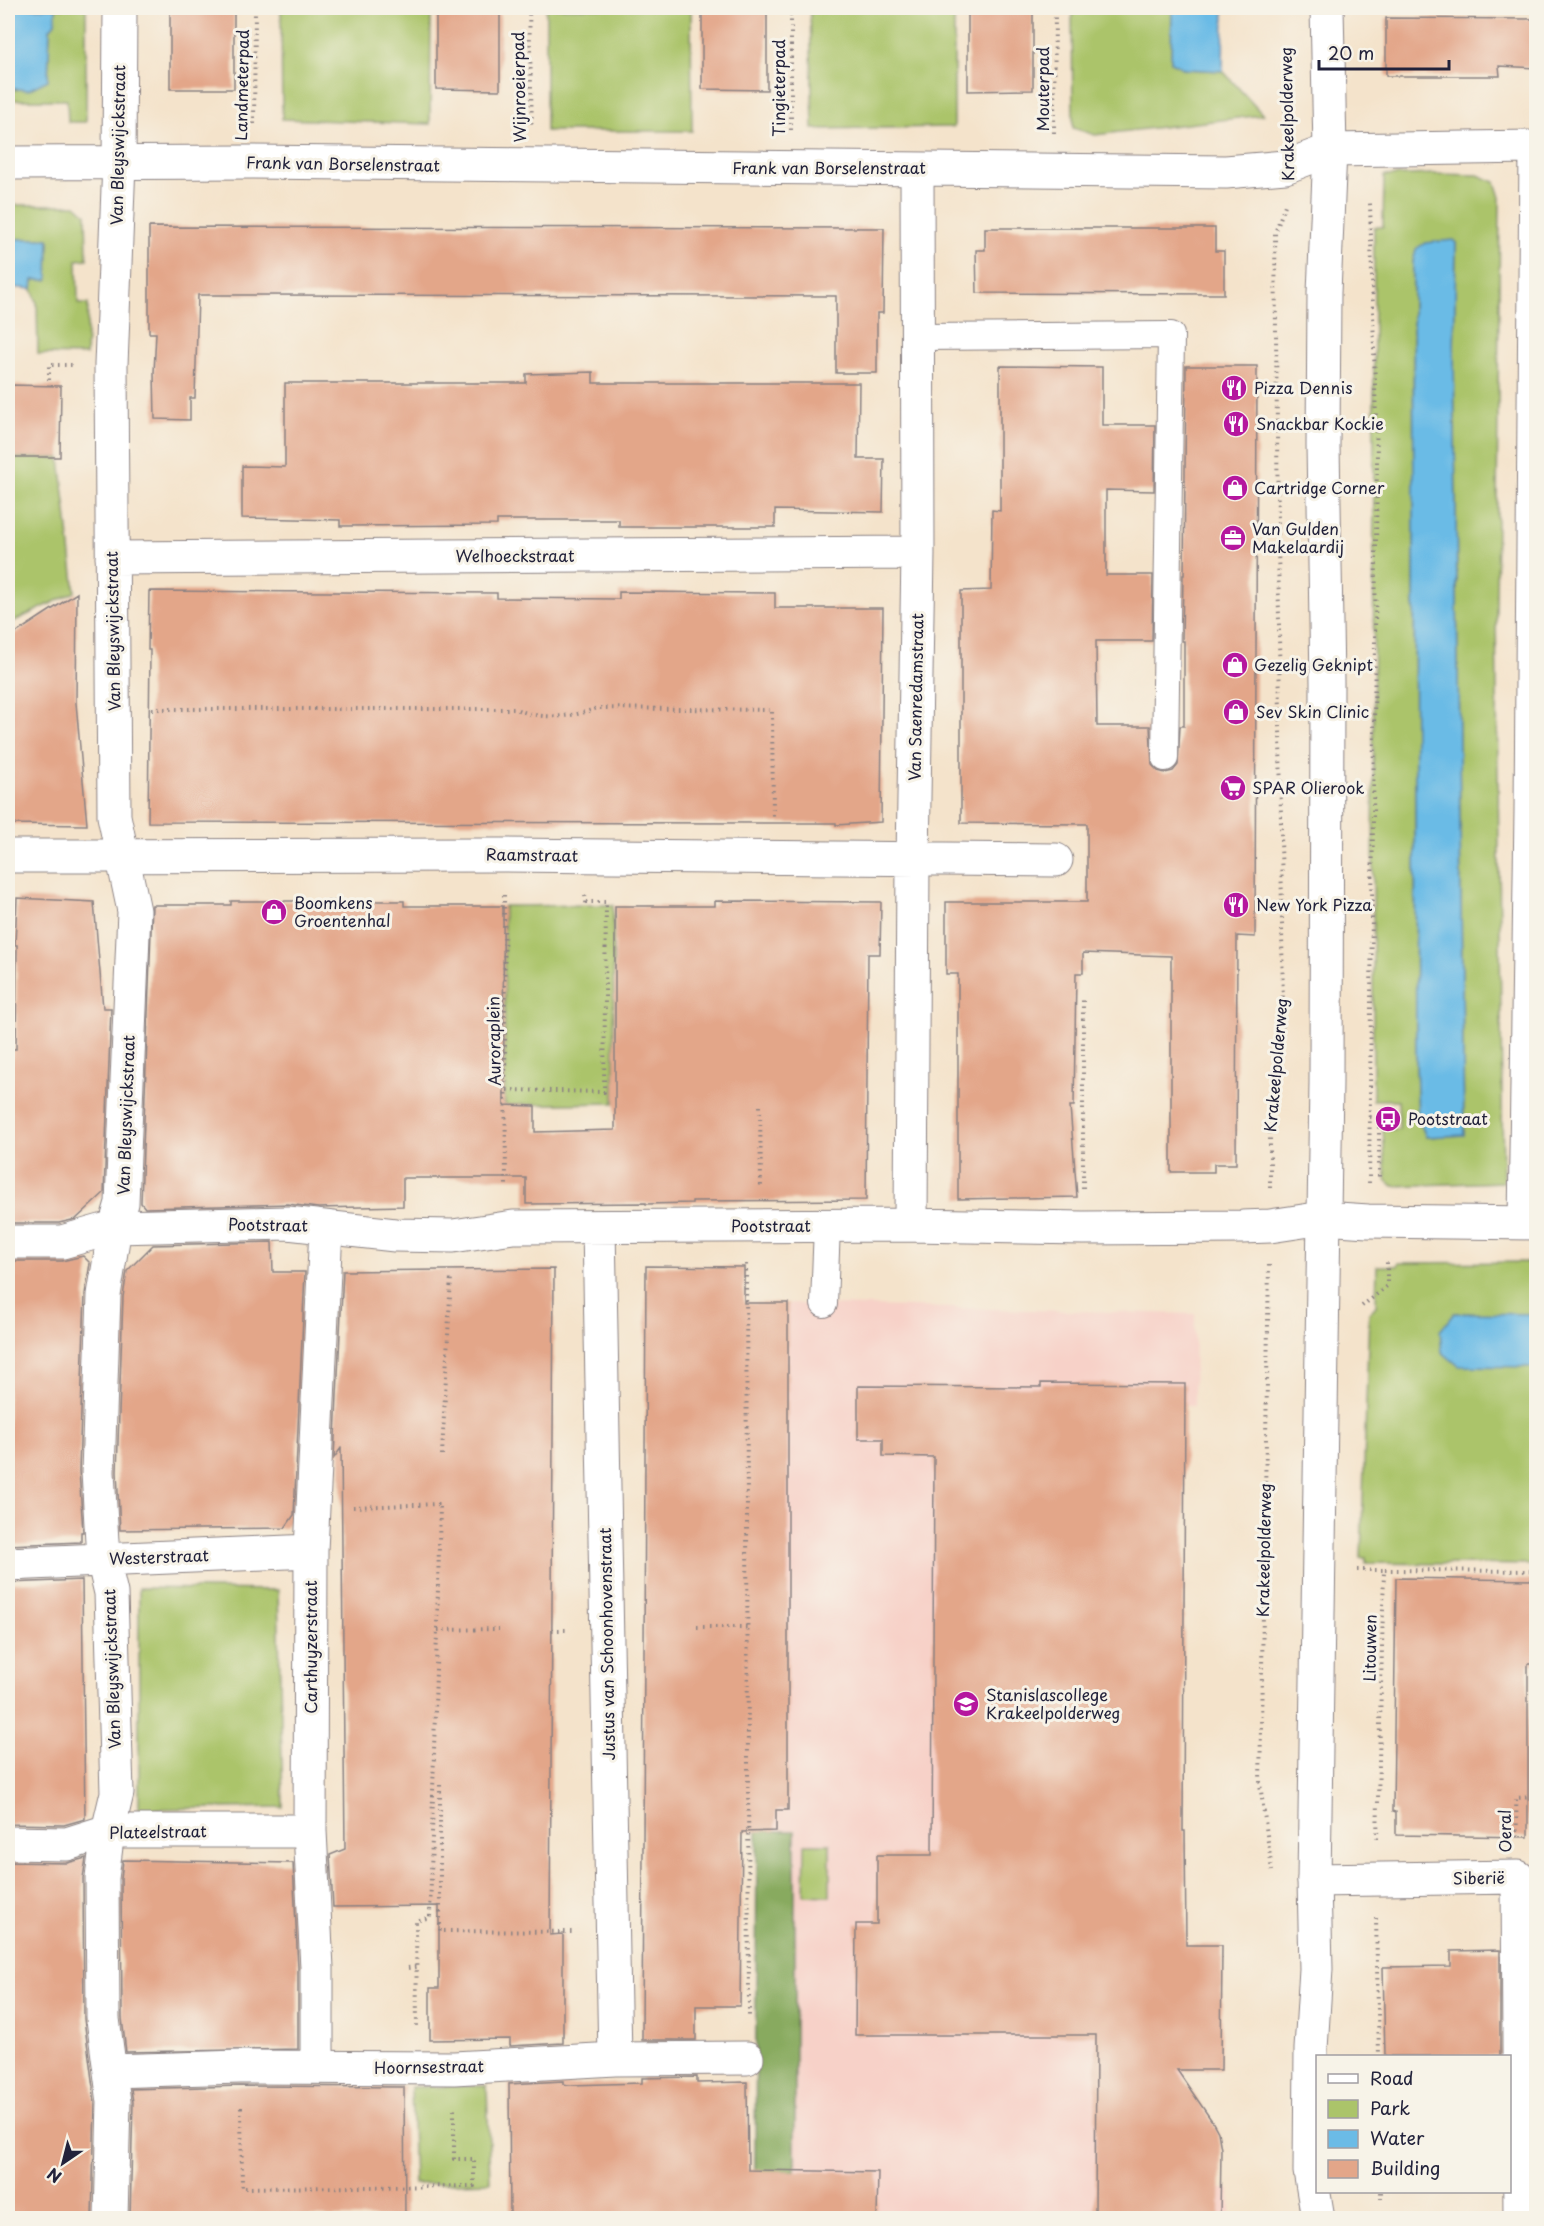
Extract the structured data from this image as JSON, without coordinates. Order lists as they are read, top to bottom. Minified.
{"streets":{"street":["Van Bleyswijckstraat","Frank van Borselenstraat","Welhoeckstraat","Van Saenredamstraat","Raamstraat","Pootstraat","Westerstraat","Justus van Schoonhovenstraat","Carthuyzerstraat","Plateelstraat","Siberië","Hoornsestraat"],"path":["Landmeterpad","Wijnroeierpad","Tingieterpad","Mouterpad","Krakeelpolderweg","Auroraplein","Litouwen","Oeral"]},"crossings":[["Landmeterpad","Frank van Borselenstraat"],["Wijnroeierpad","Frank van Borselenstraat"],["Tingieterpad","Frank van Borselenstraat"],["Mouterpad","Frank van Borselenstraat"],["Krakeelpolderweg","Frank van Borselenstraat"],["Krakeelpolderweg","Pootstraat"],["Van Bleyswijckstraat","Frank van Borselenstraat"],["Van Bleyswijckstraat","Welhoeckstraat"],["Van Bleyswijckstraat","Raamstraat"],["Van Bleyswijckstraat","Pootstraat"],["Van Bleyswijckstraat","Westerstraat"],["Van Bleyswijckstraat","Plateelstraat"],["Van Bleyswijckstraat","Hoornsestraat"],["Frank van Borselenstraat","Van Saenredamstraat"],["Welhoeckstraat","Van Saenredamstraat"],["Van Saenredamstraat","Raamstraat"],["Van Saenredamstraat","Pootstraat"],["Raamstraat","Auroraplein"],["Auroraplein","Pootstraat"],["Pootstraat","Justus van Schoonhovenstraat"],["Pootstraat","Carthuyzerstraat"],["Westerstraat","Carthuyzerstraat"],["Justus van Schoonhovenstraat","Hoornsestraat"],["Carthuyzerstraat","Plateelstraat"],["Carthuyzerstraat","Hoornsestraat"],["Litouwen","Siberië"],["Oeral","Siberië"]],"places":{"restaurant":["Pizza Dennis","Snackbar Kockie","New York Pizza"],"shop":["Cartridge Corner","Gezelig Geknipt","Sev Skin Clinic","Boomkens Groentenhal"],"office":["Van Gulden Makelaardij"],"supermarket":["SPAR Olierook"],"bus stop":["Pootstraat"],"school or university":["Stanislascollege Krakeelpolderweg"]},"legend":["Road","Park","Water","Building"],"scale_bar":"20 m","north":"bottom left"}
